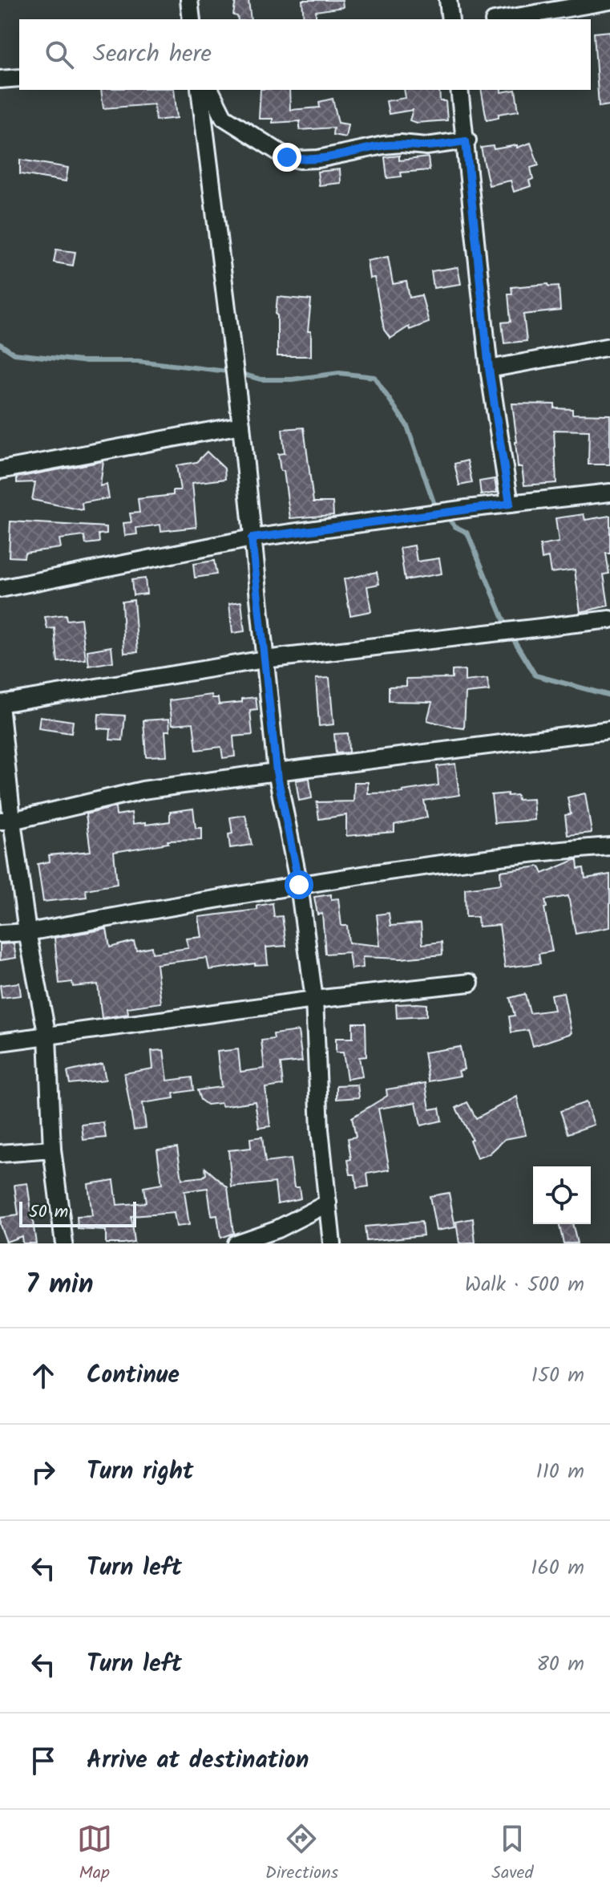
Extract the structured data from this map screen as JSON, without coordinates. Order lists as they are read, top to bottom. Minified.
{"scale_bar":"50 m","page":{"search":"Search here","scale":"50 m","heading":["7 min","Walk · 500 m"],"list":[["Continue","150 m"],["Turn right","110 m"],["Turn left","160 m"],["Turn left","80 m"],"Arrive at destination"],"nav":["Map","Directions","Saved"]}}
